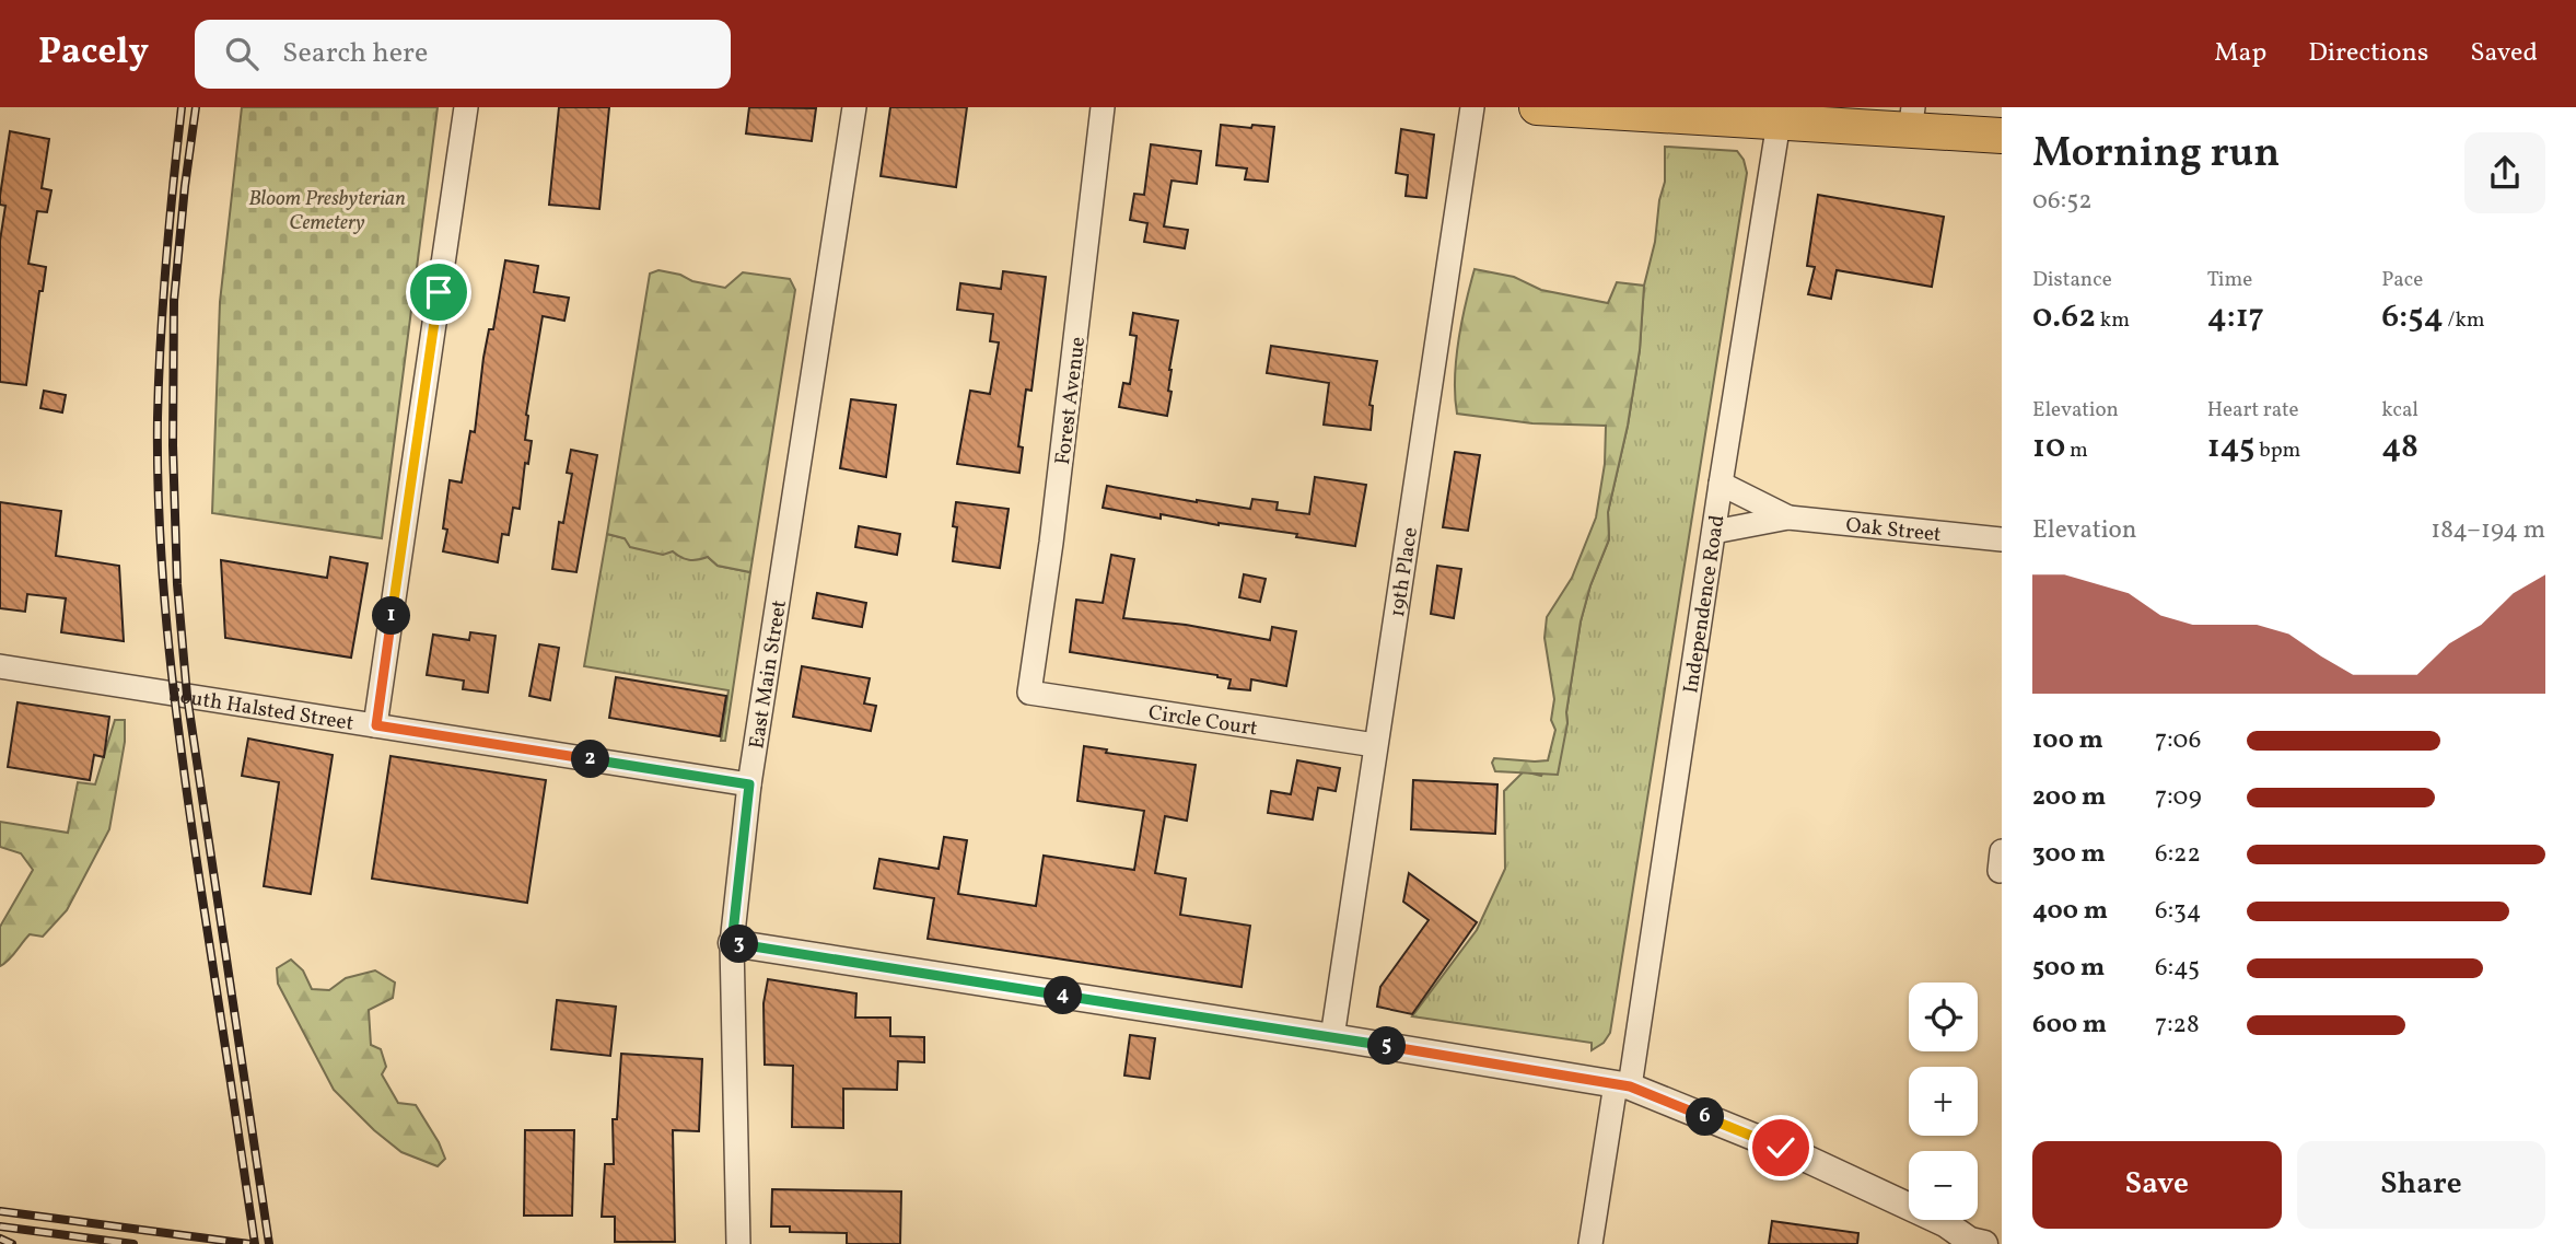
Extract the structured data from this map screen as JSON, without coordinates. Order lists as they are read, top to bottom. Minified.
{"streets":{"street":["Forest Avenue","Oak Street","19th Place","Independence Road","East Main Street","South Halsted Street","Circle Court"]},"crossings":[["Forest Avenue","Circle Court"],["Oak Street","Independence Road"],["19th Place","Circle Court"],["East Main Street","South Halsted Street"]],"parks":["Bloom Presbyterian Cemetery"],"page":{"header":"Pacely","search":"Search here","nav":["Map","Directions","Saved"],"heading":["Morning run","06:52"],"stats":[["Distance","0.62 km"],["Time","4:17"],["Pace","6:54 /km"],["Elevation","10 m"],["Heart rate","145 bpm"],["kcal","48"]],"chart":["Elevation","184–194 m"],"pins":["1","2","3","4","5","6"],"list":[{"name":"100 m","note":"7:06"},{"name":"200 m","note":"7:09"},{"name":"300 m","note":"6:22"},{"name":"400 m","note":"6:34"},{"name":"500 m","note":"6:45"},{"name":"600 m","note":"7:28"}],"map_buttons":["+","−"],"buttons":["Save","Share"]}}
